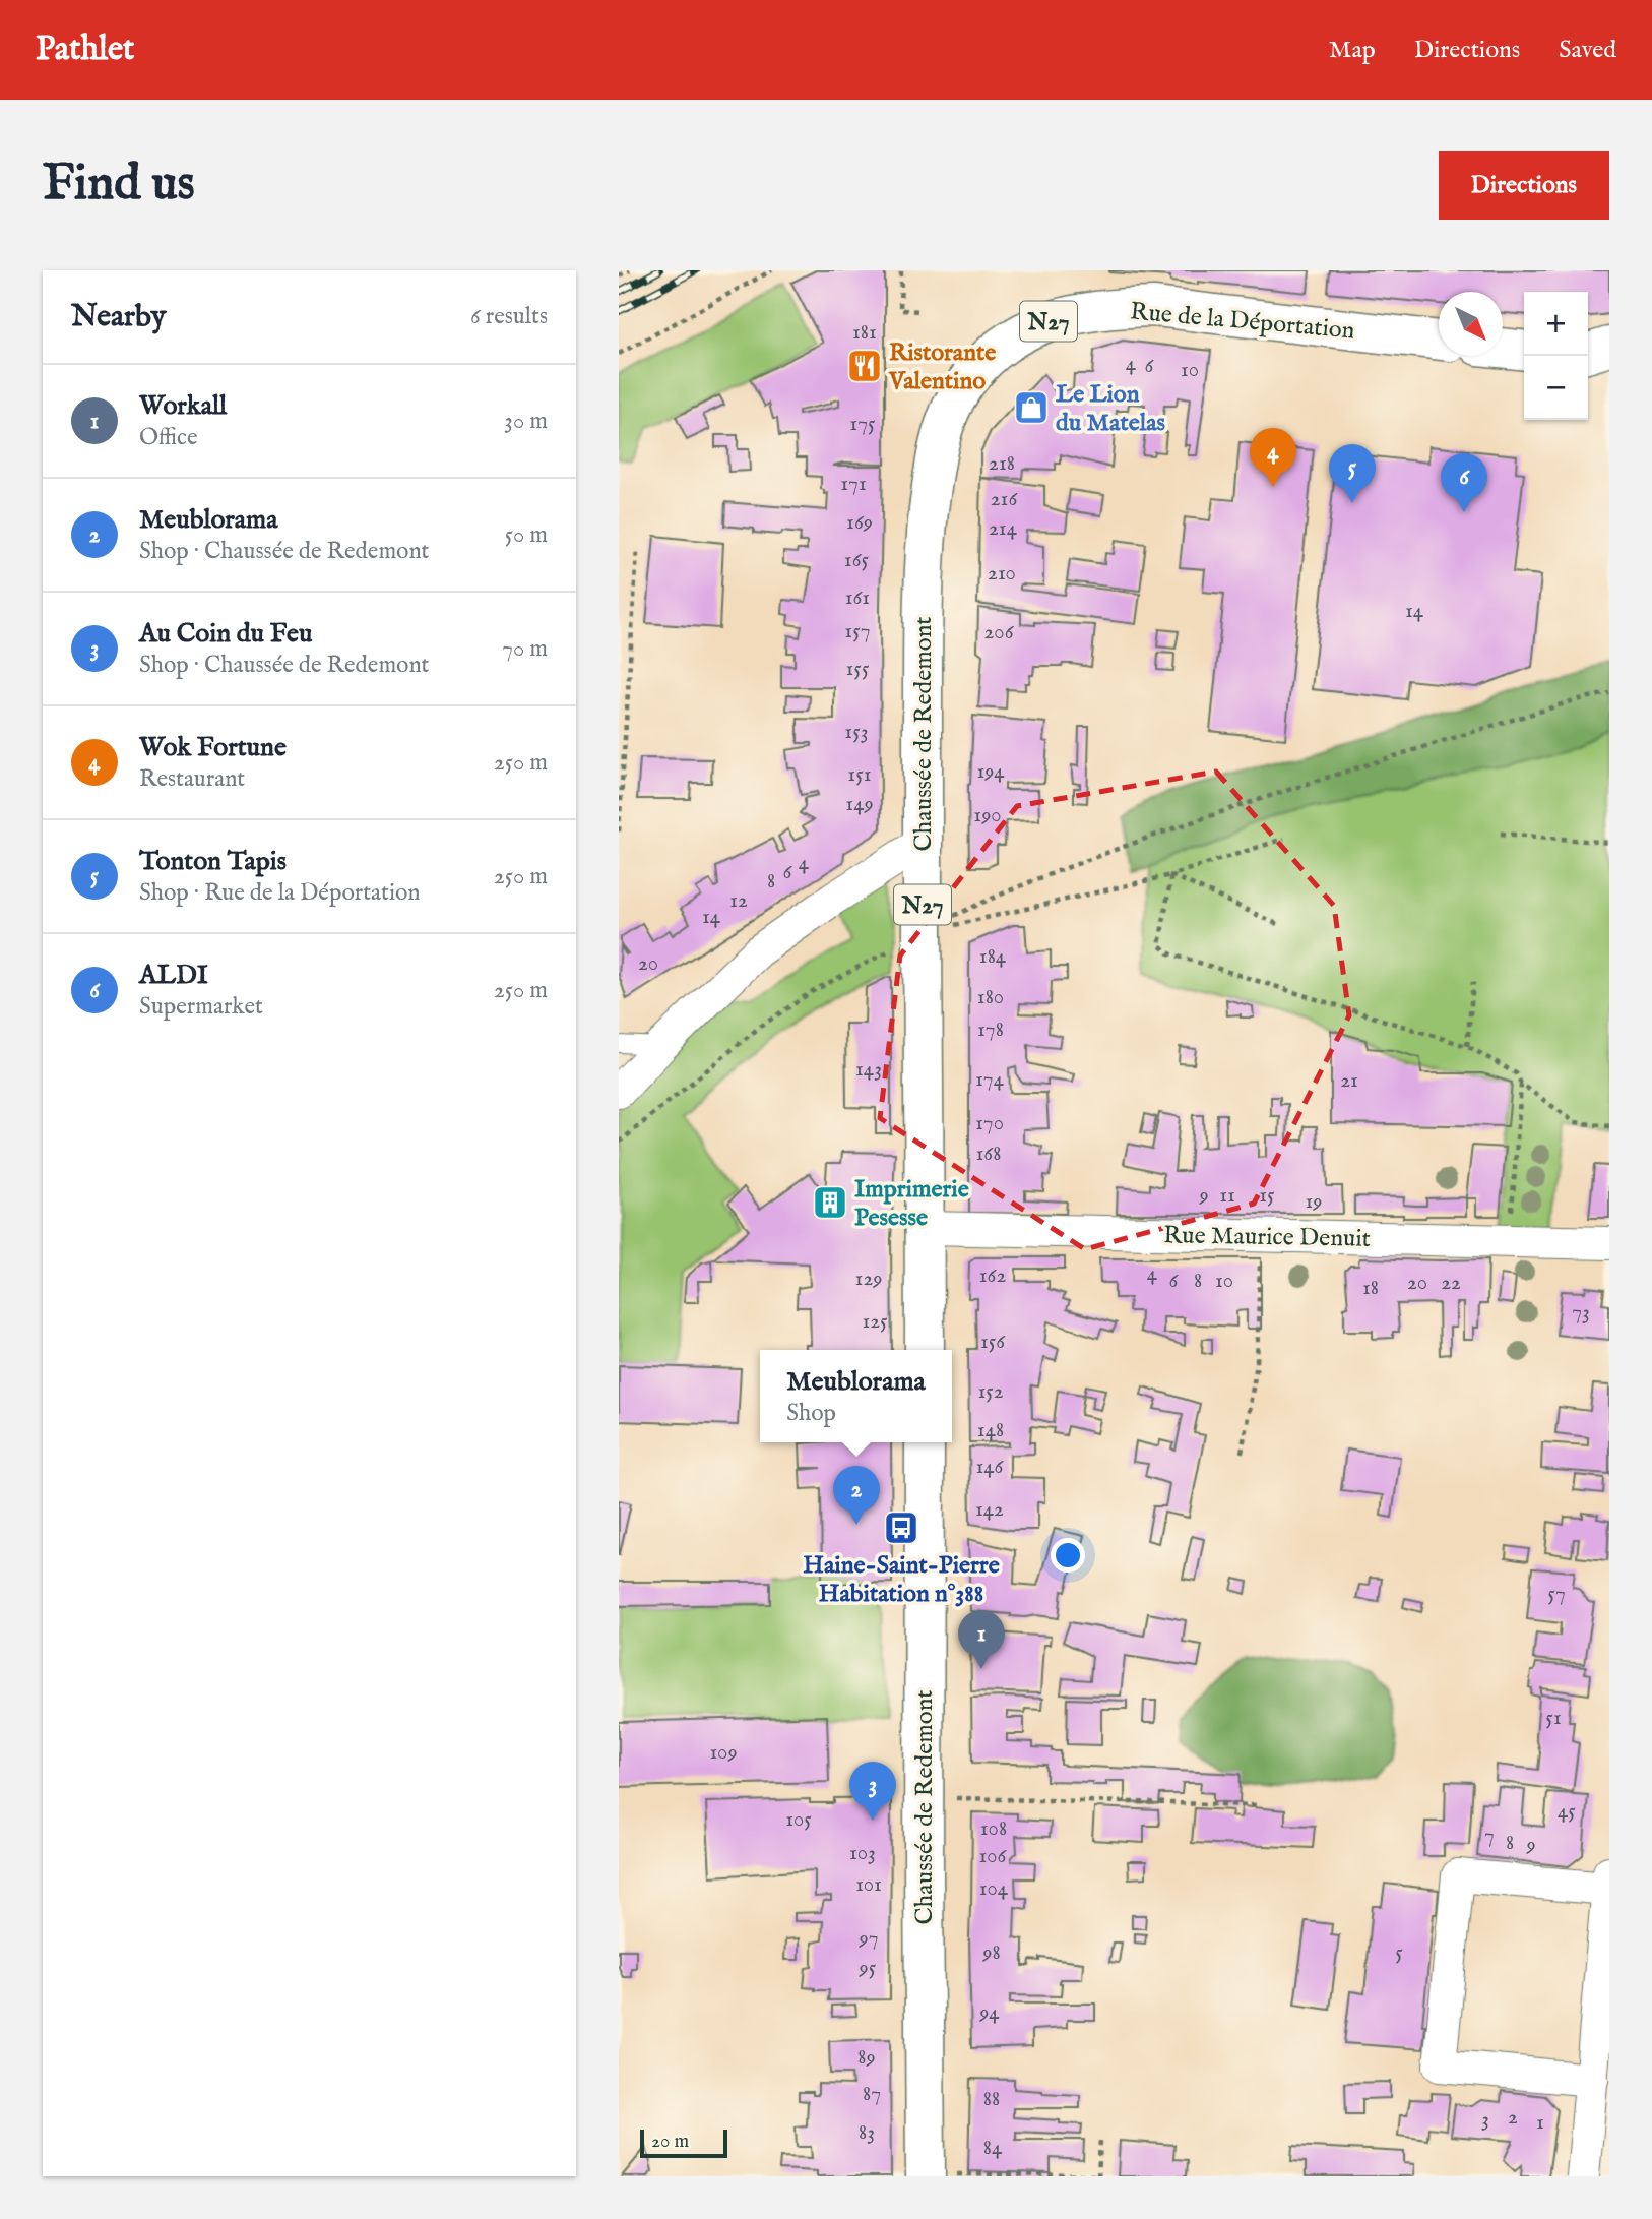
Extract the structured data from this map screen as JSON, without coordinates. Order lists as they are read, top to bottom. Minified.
{"streets":{"main road":["Rue de la Déportation","N27","Chaussée de Redemont"],"street":["Rue Maurice Denuit"]},"crossings":[["Rue de la Déportation","Chaussée de Redemont"],["Chaussée de Redemont","Rue Maurice Denuit"]],"places":{"restaurant":["Ristorante Valentino"],"shop":["Le Lion du Matelas"],"building":["Imprimerie Pesesse"],"bus stop":["Haine-Saint-Pierre Habitation n°388"]},"house_numbers":["181","4","6","10","175","218","171","216","169","214","165","210","161","14","157","206","155","153","194","151","149","190","4","6","8","12","14","184","20","180","178","143","174","21","170","168","9","11","15","19","4","162","129","6","8","10","20","22","18","73","125","156","152","148","146","142","57","51","109","45","105","108","7","8","9","103","106","101","104","97","98","5","95","94","89","87","88","2","3","1","83","84"],"scale_bar":"20 m","north":"bottom right","page":{"header":"Pathlet","nav":["Map","Directions","Saved"],"buttons":"Directions","title":"Find us","heading":["Nearby","6 results"],"map_buttons":["+","−"],"list":[{"mark":"1","name":"Workall","note":"Office","value":"30 m"},{"mark":"2","name":"Meublorama","note":"Shop · Chaussée de Redemont","value":"50 m"},{"mark":"3","name":"Au Coin du Feu","note":"Shop · Chaussée de Redemont","value":"70 m"},{"mark":"4","name":"Wok Fortune","note":"Restaurant","value":"250 m"},{"mark":"5","name":"Tonton Tapis","note":"Shop · Rue de la Déportation","value":"250 m"},{"mark":"6","name":"ALDI","note":"Supermarket","value":"250 m"}],"pins":["4","5","6","2","1","3"],"popup":["Meublorama","Shop"],"scale":"20 m"}}
